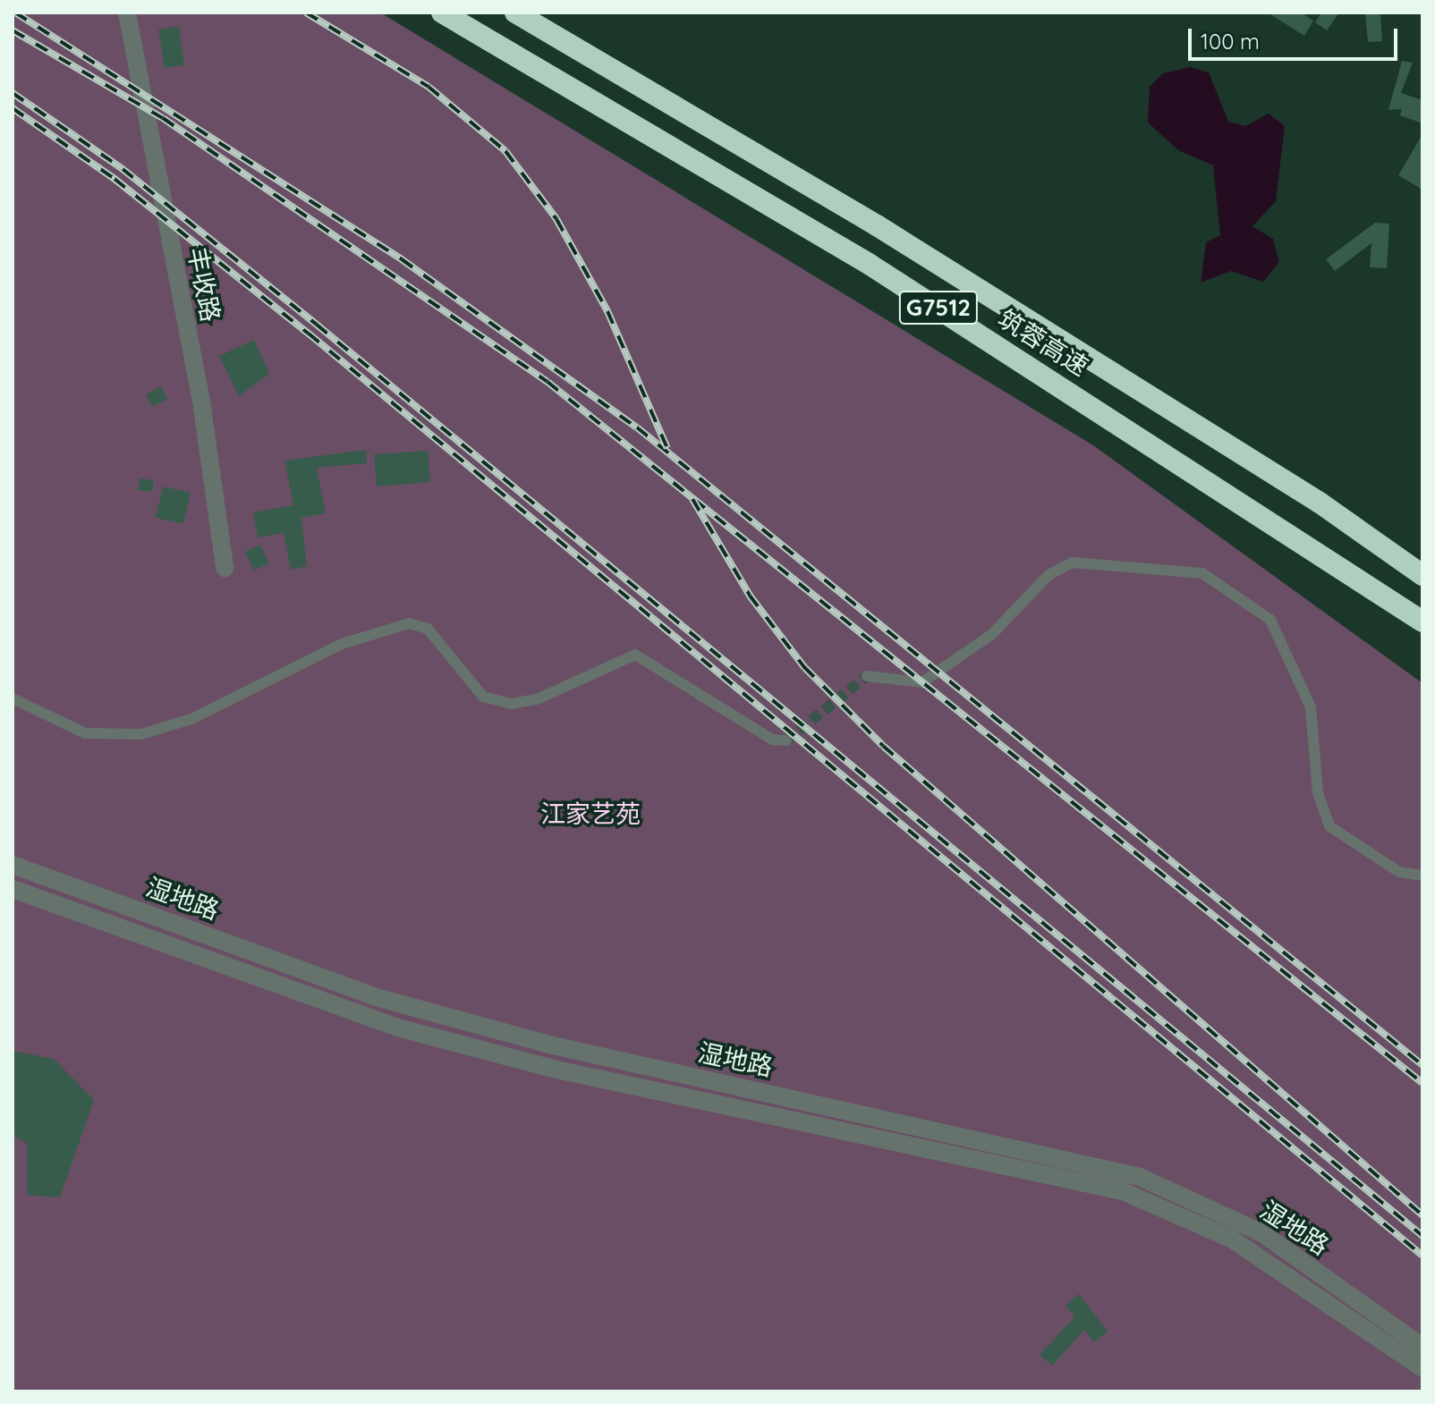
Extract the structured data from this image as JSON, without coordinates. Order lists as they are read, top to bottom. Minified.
{"streets":{"highway":["G7512","筑蓉高速"],"street":["丰收路","湿地路"]},"parks":["江家艺苑"],"scale_bar":"100 m"}
